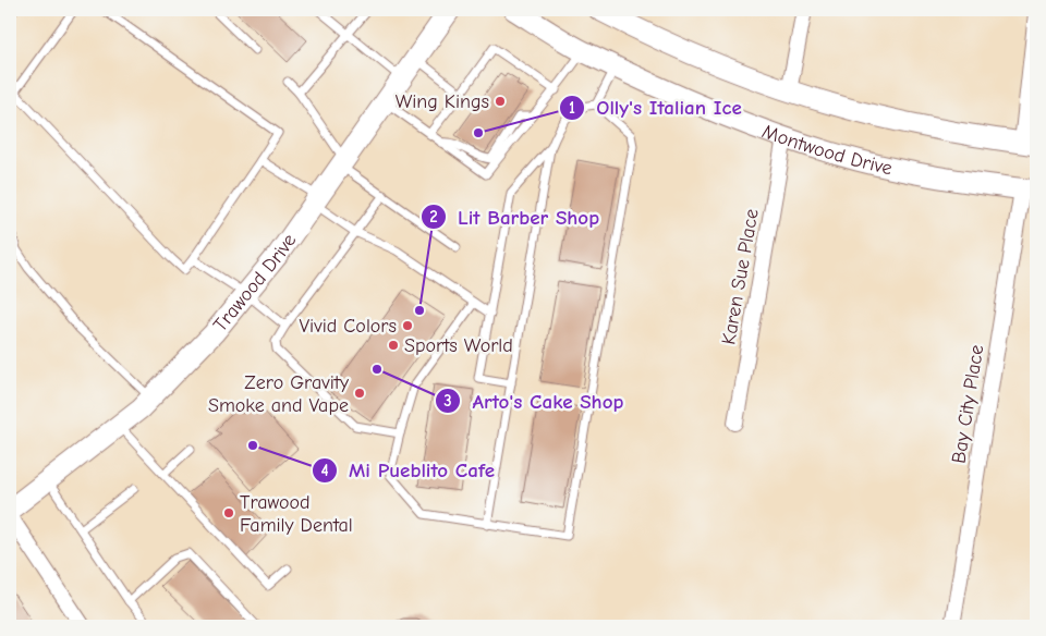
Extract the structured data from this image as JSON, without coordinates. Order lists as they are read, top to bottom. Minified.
{"streets":{"main road":["Montwood Drive","Trawood Drive"],"street":["Karen Sue Place","Bay City Place"]},"crossings":[["Montwood Drive","Karen Sue Place"],["Montwood Drive","Bay City Place"]],"places":["Wing Kings","Olly's Italian Ice","Lit Barber Shop","Vivid Colors","Sports World","Arto's Cake Shop","Zero Gravity Smoke and Vape","Mi Pueblito Cafe","Trawood Family Dental"]}
